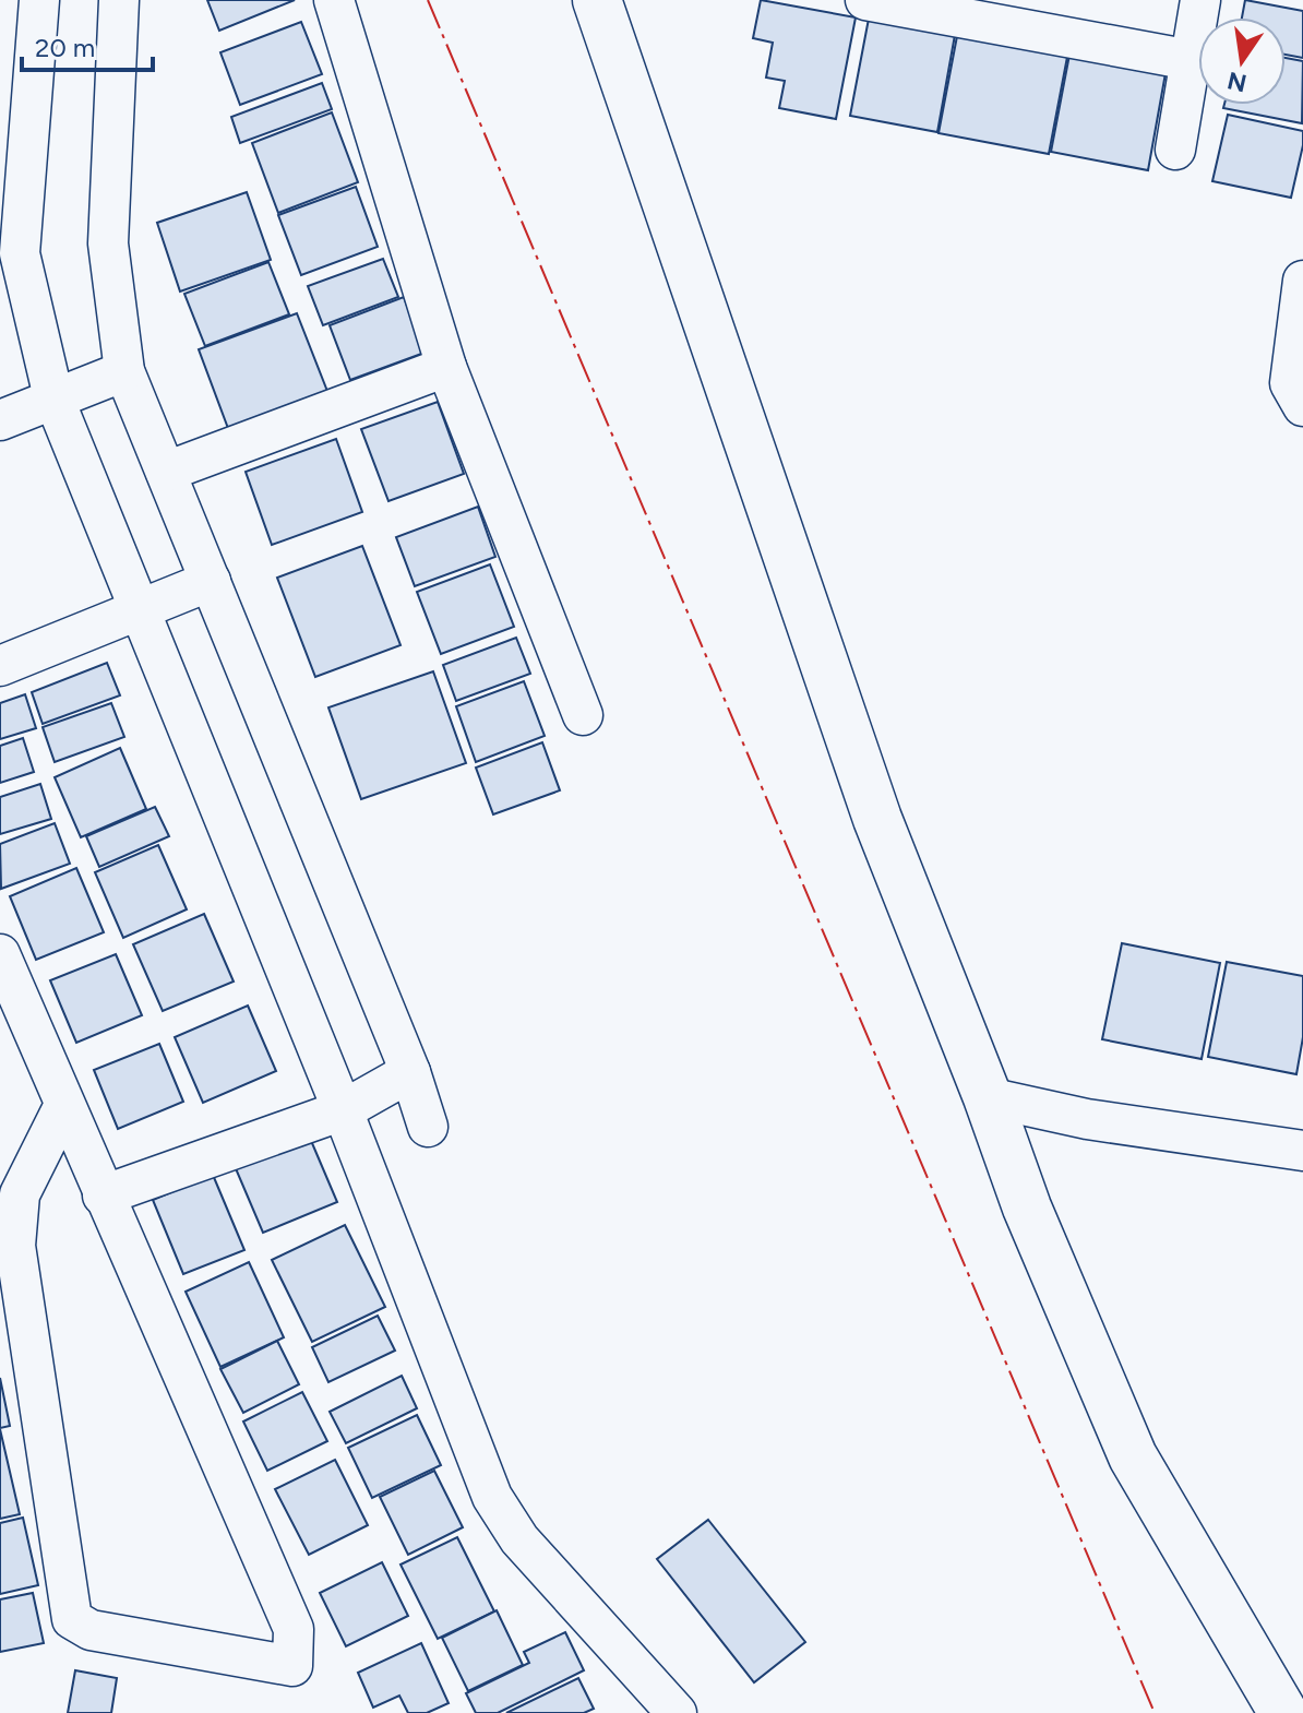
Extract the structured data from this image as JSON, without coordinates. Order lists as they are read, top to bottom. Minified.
{"scale_bar":"20 m","north":"bottom"}
